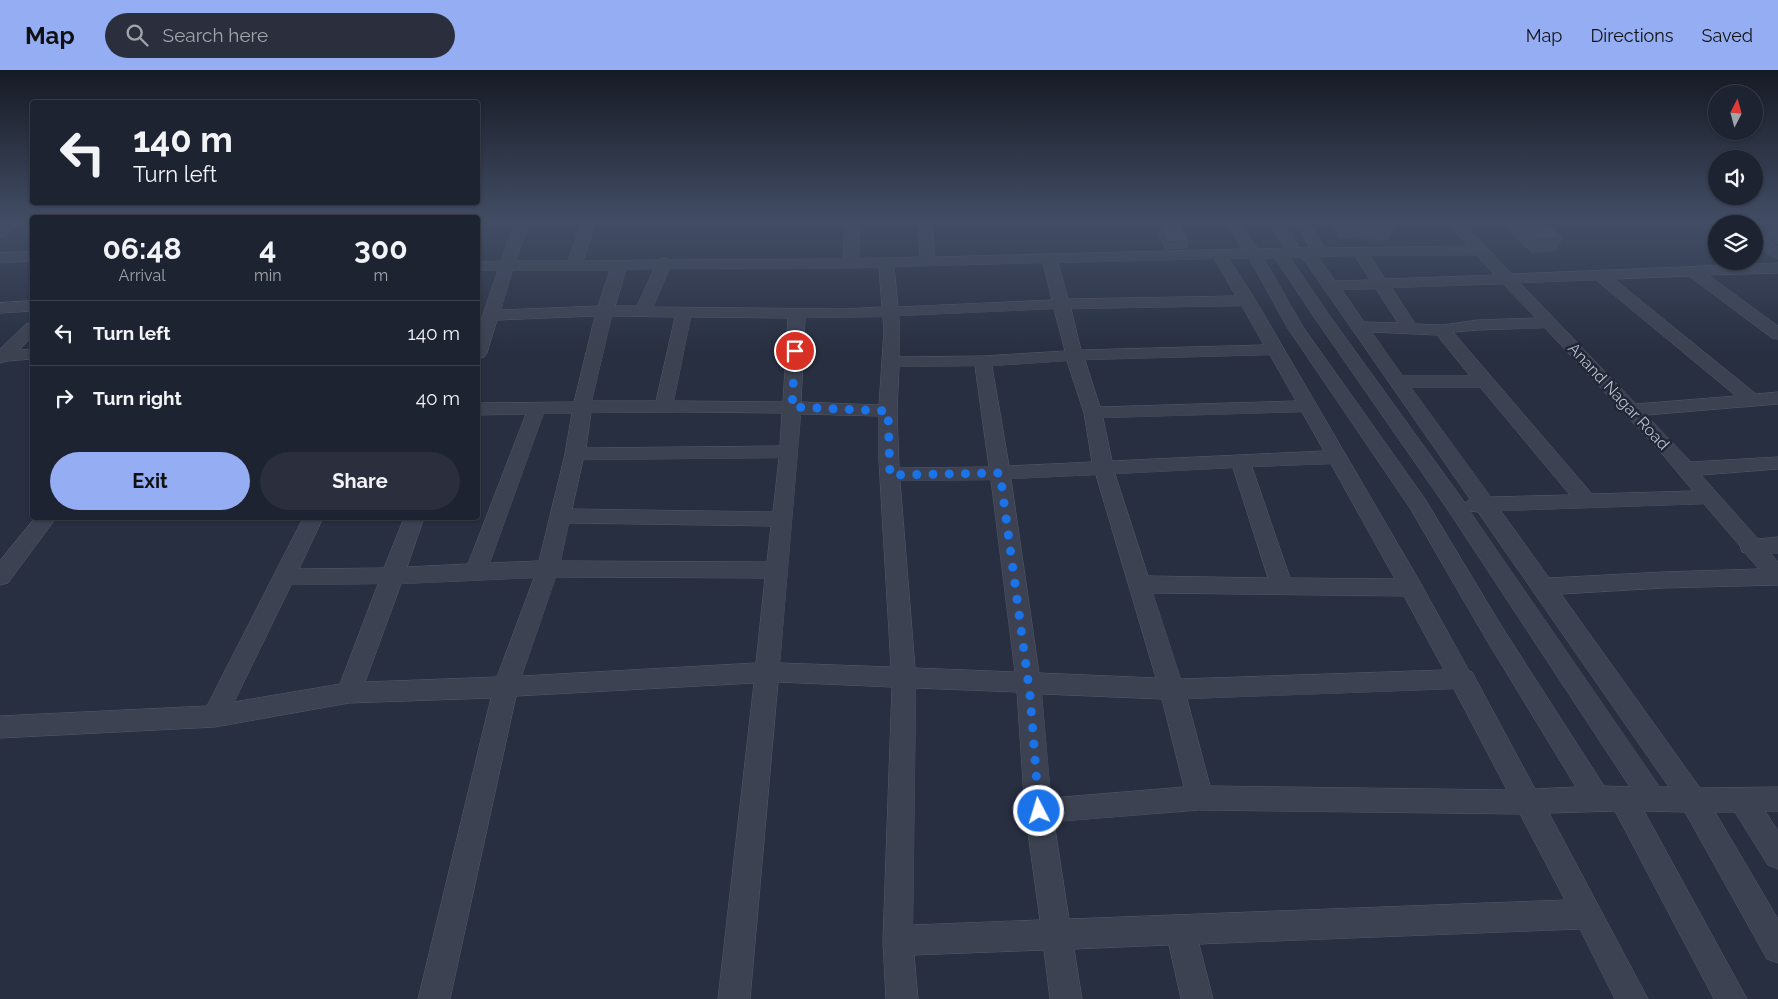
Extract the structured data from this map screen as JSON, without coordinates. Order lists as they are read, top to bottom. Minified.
{"streets":{"street":["Anand Nagar Road"]},"north":"top","page":{"header":"Map","search":"Search here","nav":["Map","Directions","Saved"],"turn":["140 m","Turn left"],"eta":["06:48","Arrival","4","min","300","m"],"list":[{"name":"Turn left","value":"140 m"},{"name":"Turn right","value":"40 m"}],"buttons":["Exit","Share"]}}
